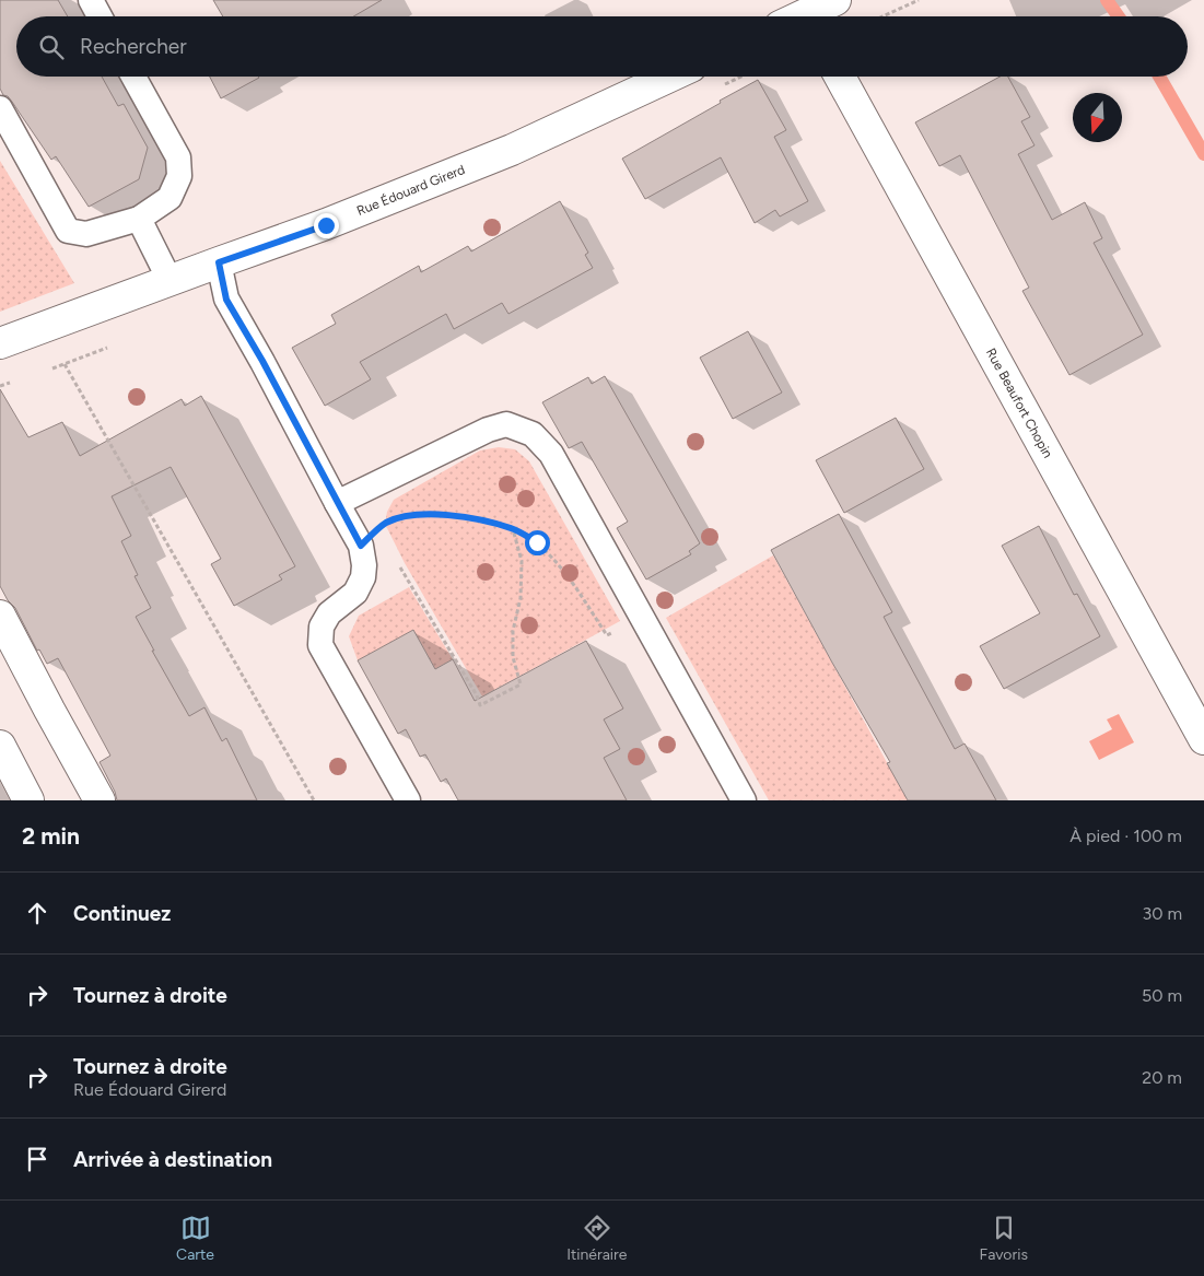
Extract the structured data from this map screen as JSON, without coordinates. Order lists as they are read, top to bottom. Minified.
{"streets":{"street":["Rue Édouard Girerd","Rue Beaufort Chopin"]},"north":"bottom","page":{"search":"Rechercher","heading":["2 min","À pied · 100 m"],"list":[["Continuez","30 m"],["Tournez à droite","50 m"],["Tournez à droite","Rue Édouard Girerd","20 m"],"Arrivée à destination"],"nav":["Carte","Itinéraire","Favoris"]}}
